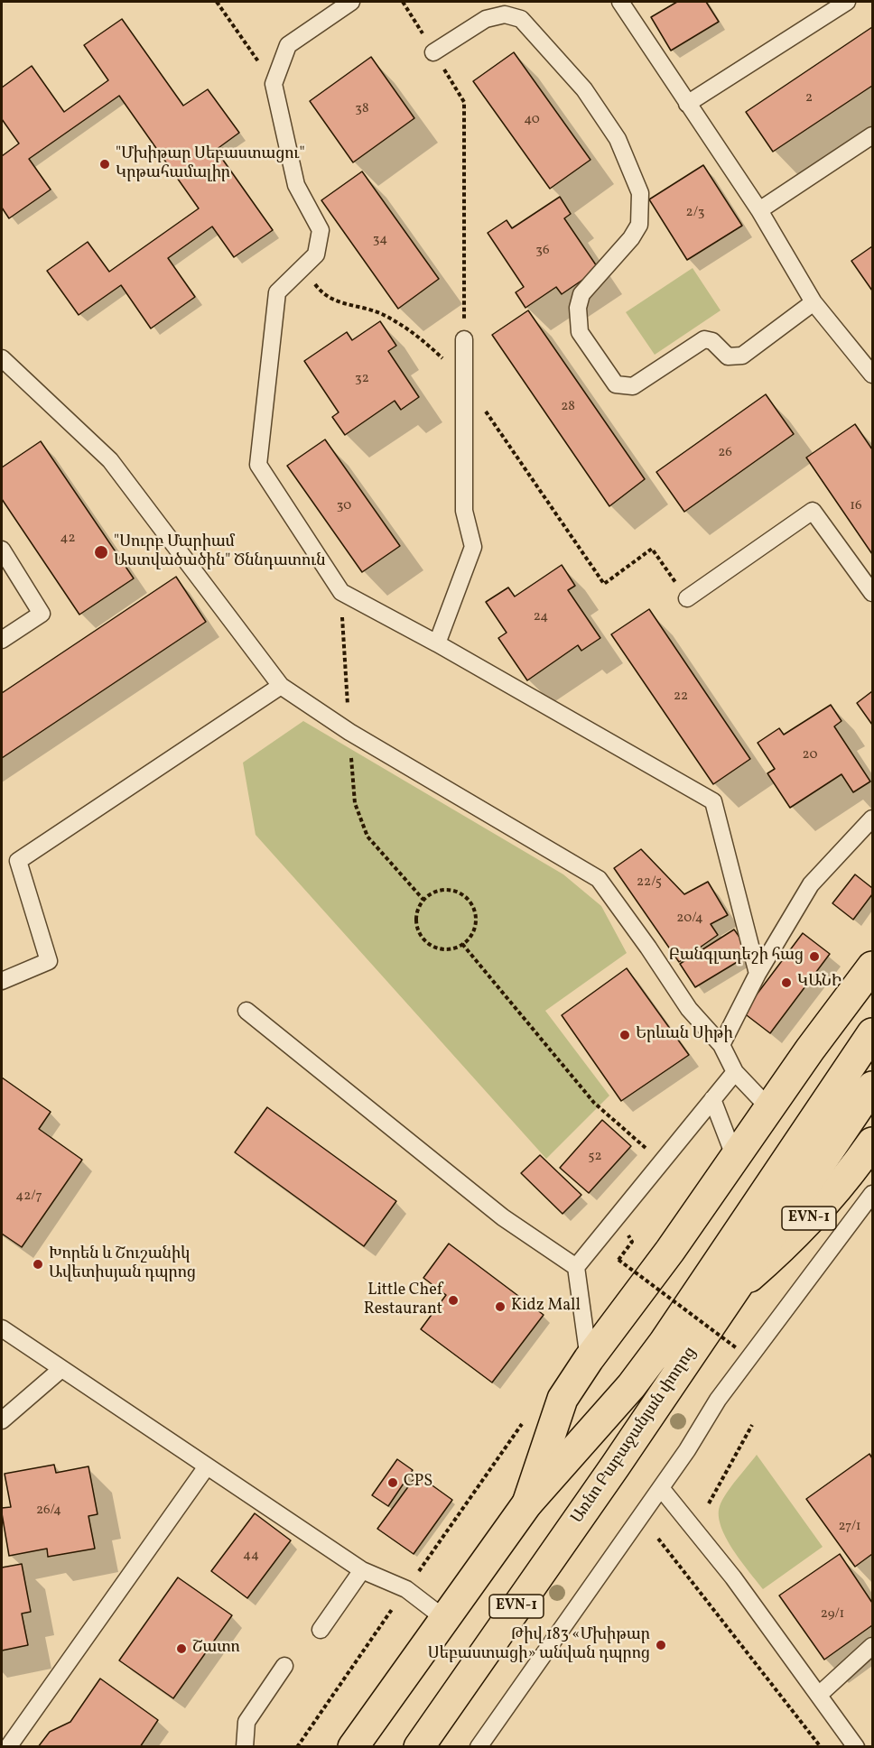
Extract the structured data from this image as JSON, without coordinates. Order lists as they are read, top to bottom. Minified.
{"streets":{"main road":["EVN-1","Առնո Բաբաջանյան փողոց"]},"places":["\"Մխիթար Սեբաստացու\" Կրթահամալիր","\"Սուրբ Մարիամ Աստվածածին\" Ծննդատուն","Բանգլադեշի հաց","ԿԱՆԻ","Երևան Սիթի","Խորեն և Շուշանիկ Ավետիսյան դպրոց","Little Chef Restaurant","Kidz Mall","CPS","Թիվ 183 «Մխիթար Սեբաստացի» անվան դպրոց","Շատո"],"house_numbers":["2","38","40","2/3","34","36","32","28","26","30","16","42","24","22","20","22/5","20/4","52","42/7","26/4","27/1","44","29/1"]}
